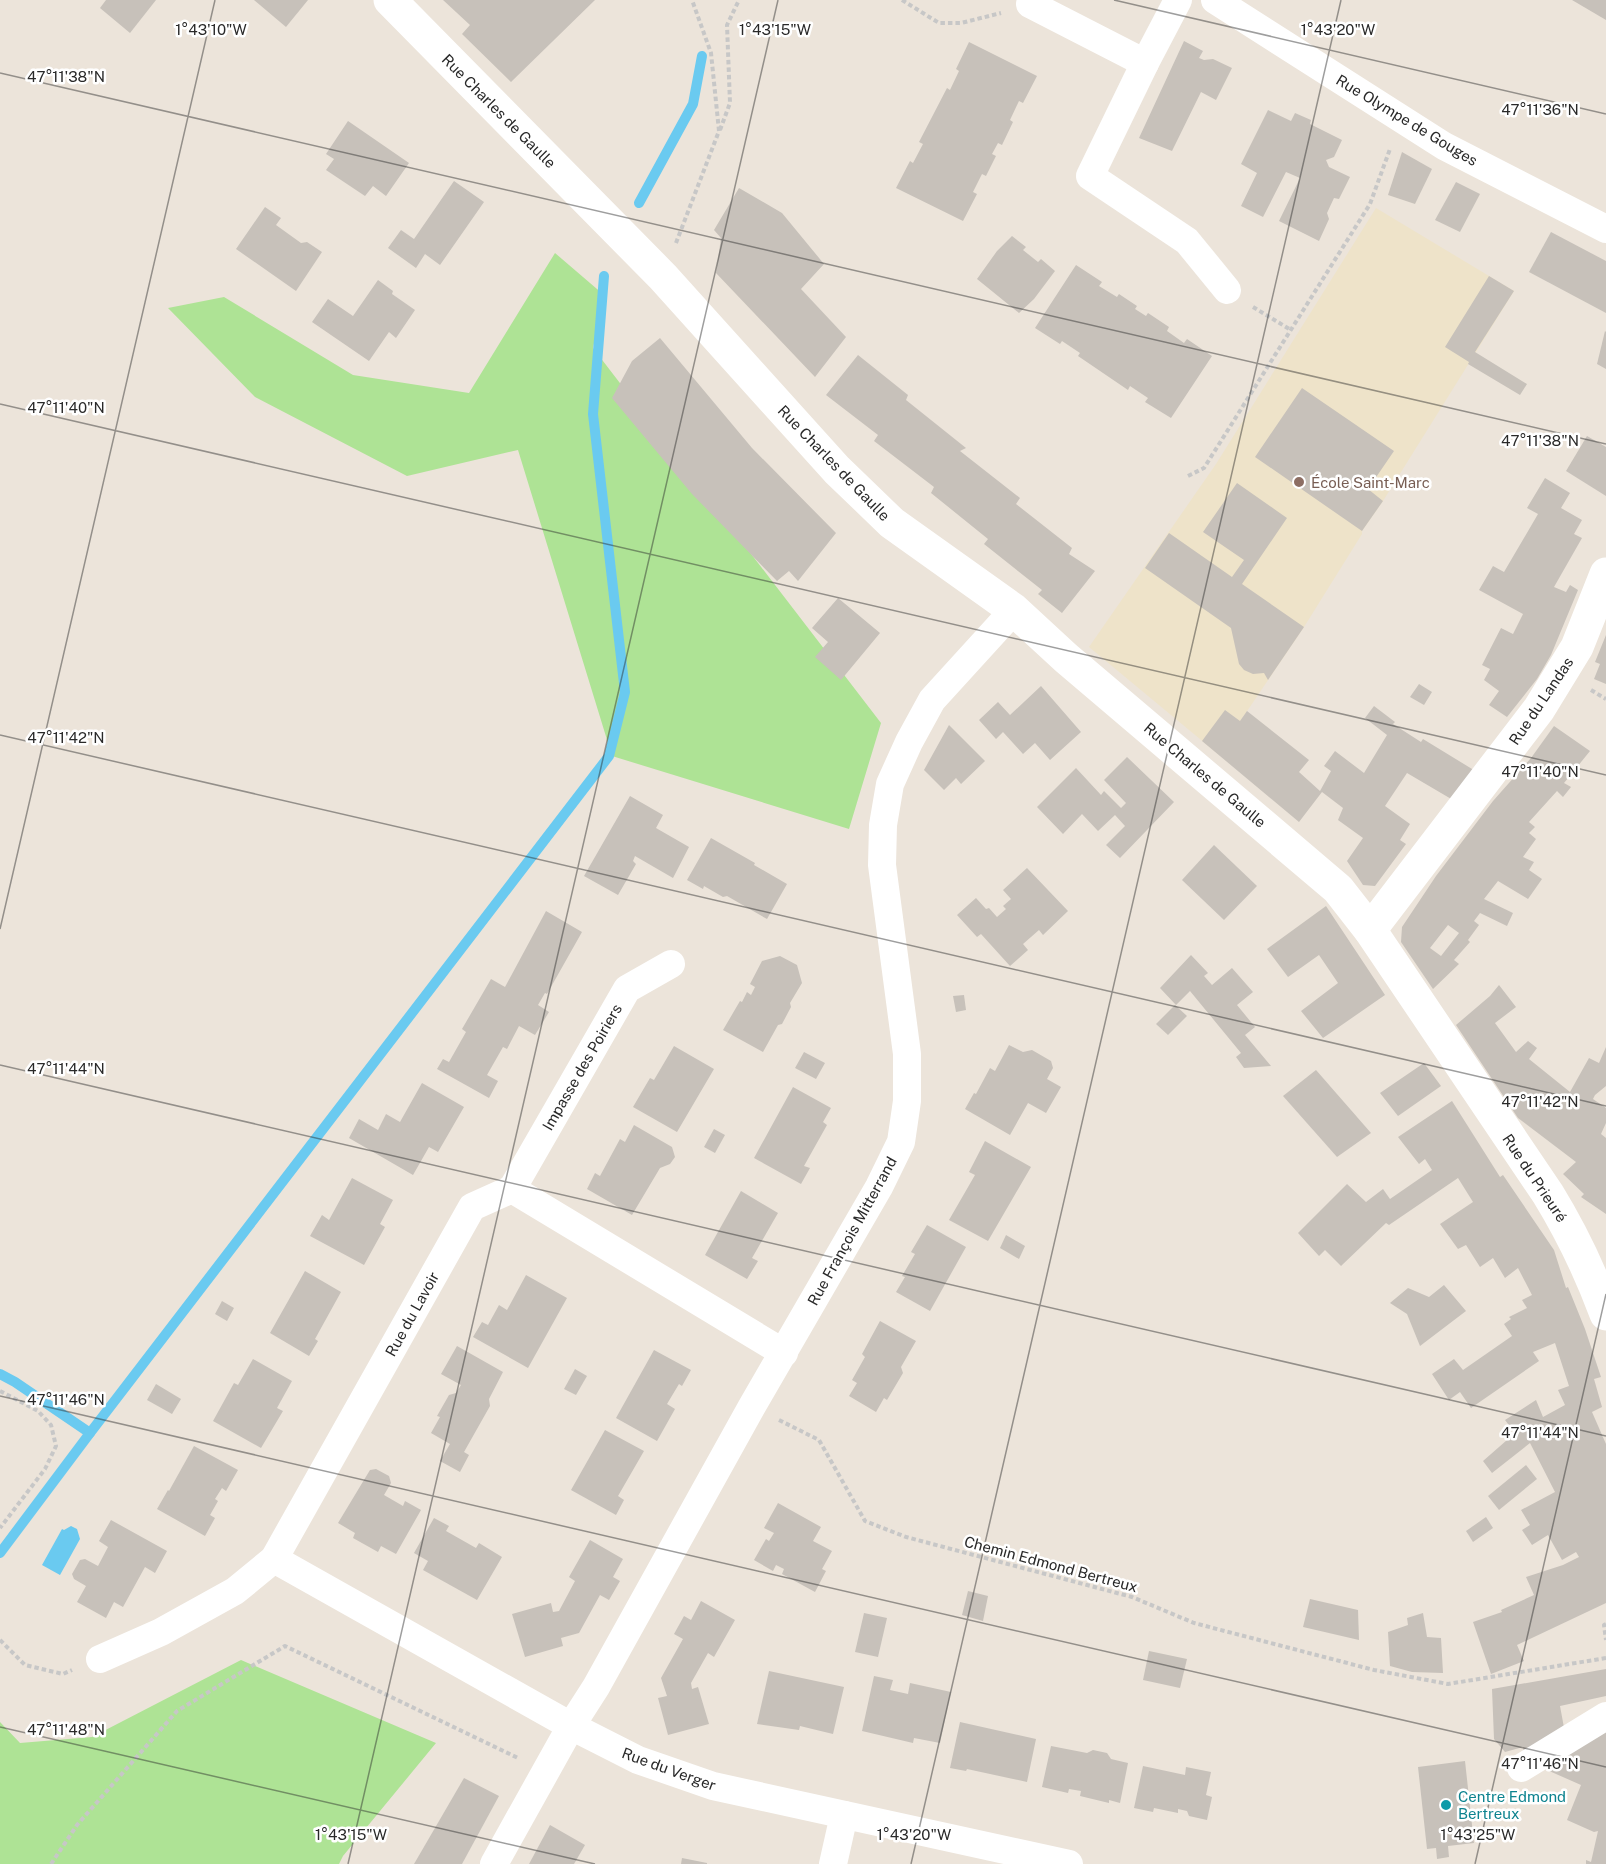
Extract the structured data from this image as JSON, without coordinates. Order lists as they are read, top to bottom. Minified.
{"streets":{"main road":["Rue Charles de Gaulle","Rue du Landas","Rue du Prieuré"],"street":["Rue Olympe de Gouges","Impasse des Poiriers","Rue François Mitterrand","Rue du Lavoir","Rue du Verger"],"path":["Chemin Edmond Bertreux"]},"crossings":[["Rue Charles de Gaulle","Rue du Landas"],["Rue Charles de Gaulle","Rue du Prieuré"],["Rue Charles de Gaulle","Rue François Mitterrand"],["Rue du Landas","Rue du Prieuré"],["Impasse des Poiriers","Rue du Lavoir"],["Rue François Mitterrand","Chemin Edmond Bertreux"],["Rue François Mitterrand","Rue du Verger"],["Rue du Lavoir","Rue du Verger"]],"places":["École Saint-Marc","Centre Edmond Bertreux"],"coordinates":["1°43'10\"W","1°43'15\"W","1°43'20\"W","47°11'38\"N","47°11'36\"N","47°11'40\"N","47°11'42\"N","47°11'44\"N","47°11'46\"N","47°11'48\"N","1°43'25\"W"]}
